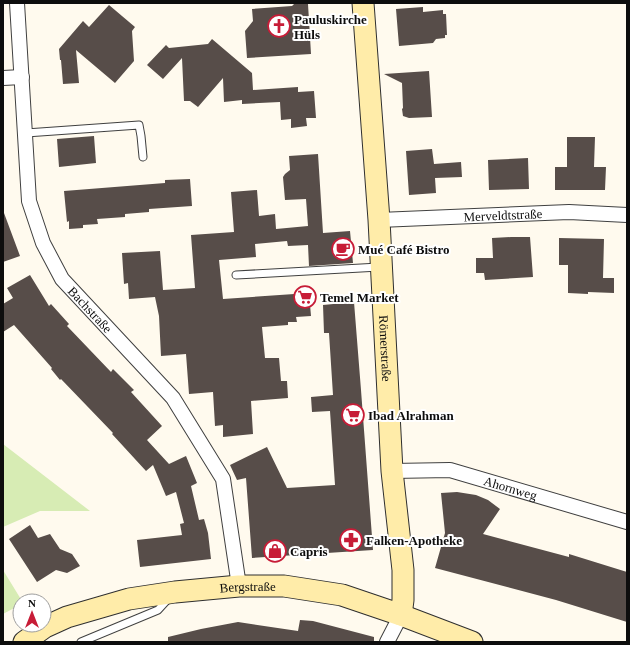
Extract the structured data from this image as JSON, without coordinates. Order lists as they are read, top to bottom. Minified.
{"streets":{"main road":["Römerstraße","Bergstraße"],"street":["Merveldtstraße","Bachstraße","Ahornweg"]},"crossings":[["Merveldtstraße","Römerstraße"],["Bachstraße","Bergstraße"],["Römerstraße","Ahornweg"],["Römerstraße","Bergstraße"]],"places":{"church":["Pauluskirche Hüls"],"cafe":["Mué Café Bistro"],"supermarket":["Temel Market","Ibad Alrahman"],"pharmacy":["Falken-Apotheke"],"shop":["Capris"]},"north":"top"}
